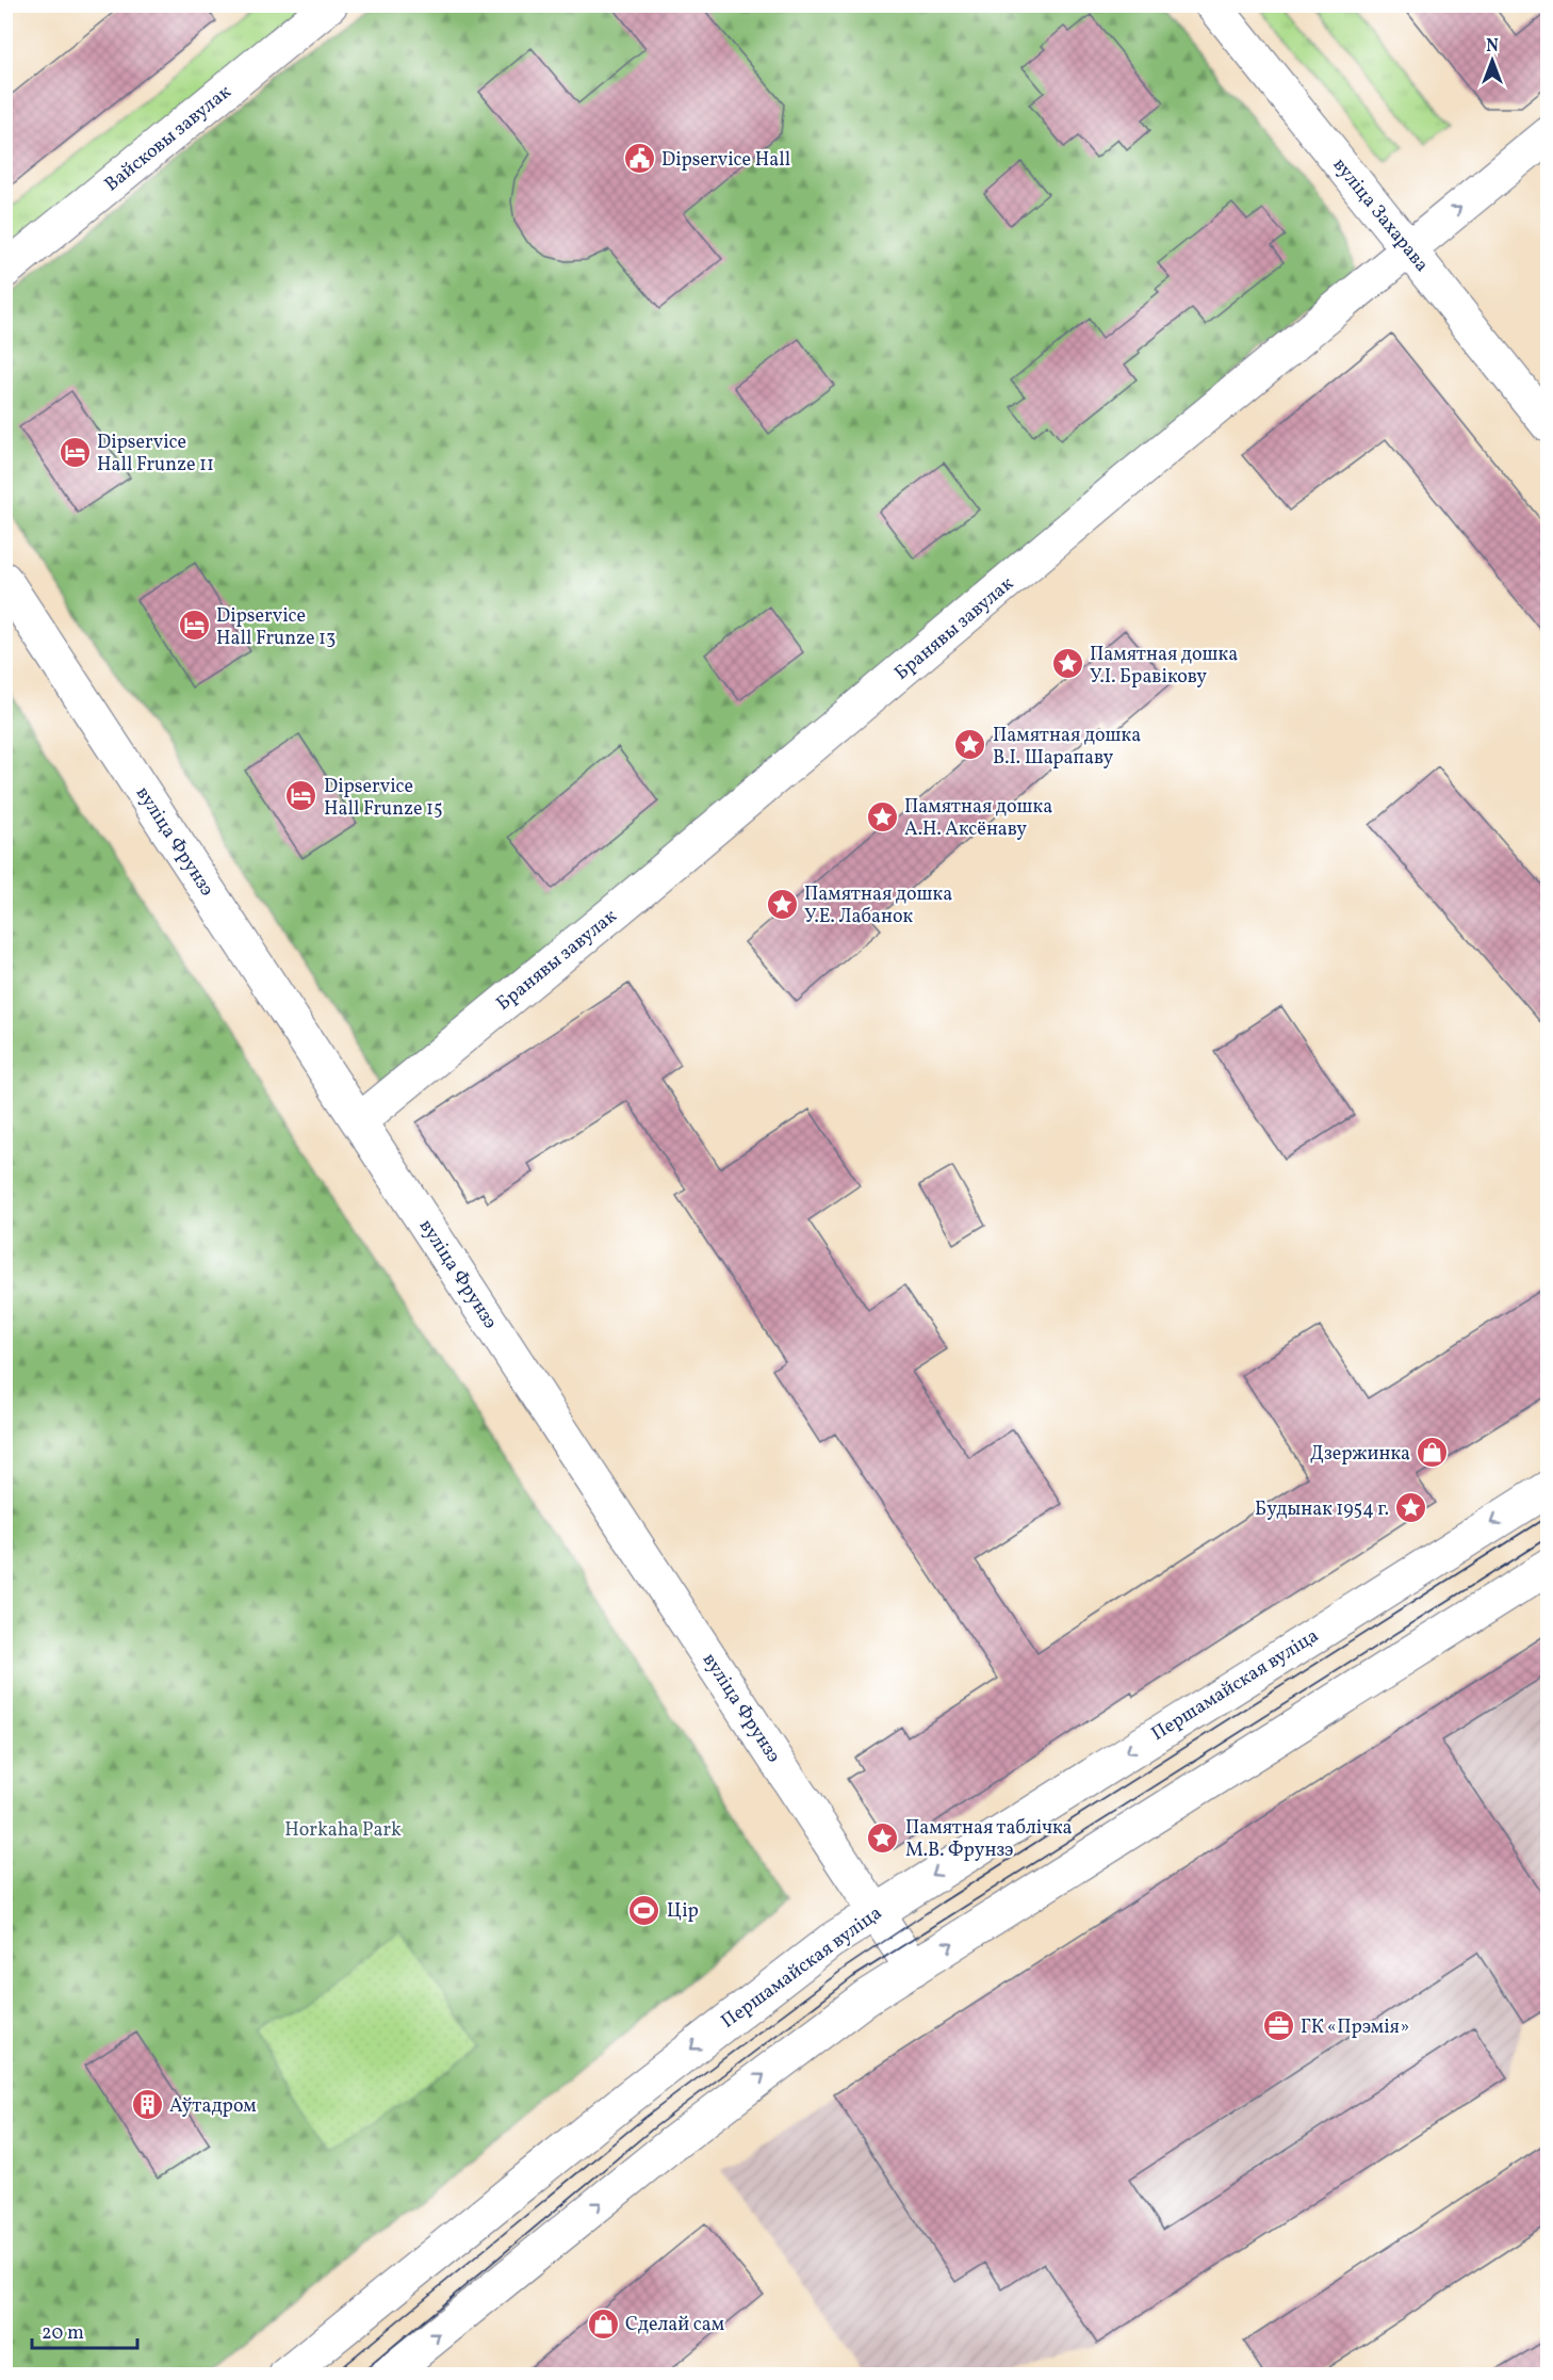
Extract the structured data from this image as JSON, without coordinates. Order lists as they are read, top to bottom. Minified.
{"streets":{"street":["Вайсковы завулак","вуліца Захарава","Бранявы завулак","вуліца Фрунзэ","Першамайская вуліца"]},"crossings":[["вуліца Захарава","Бранявы завулак"],["Бранявы завулак","вуліца Фрунзэ"],["вуліца Фрунзэ","Першамайская вуліца"]],"parks":["Horkaha Park"],"places":{"public building":["Dipservice Hall"],"hotel":["Dipservice Hall Frunze 11","Dipservice Hall Frunze 13","Dipservice Hall Frunze 15"],"place":["Памятная дошка У.І. Бравікову","Памятная дошка В.І. Шарапаву","Памятная дошка А.Н. Аксёнаву","Памятная дошка У.Е. Лабанок","Будынак 1954 г.","Памятная таблічка М.В. Фрунзэ"],"shop":["Дзержинка","Сделай сам"],"sports":["Цір"],"office":["ГК «Прэмія»"],"building":["Аўтадром"]},"scale_bar":"20 m","north":"top"}
